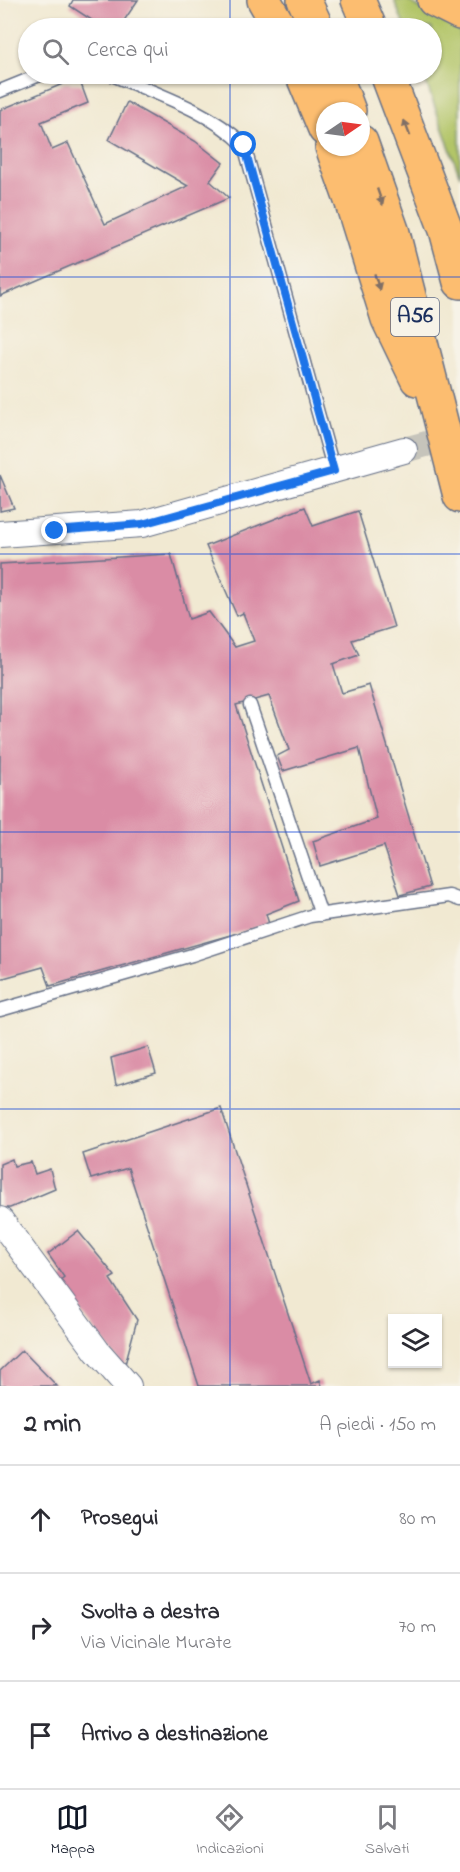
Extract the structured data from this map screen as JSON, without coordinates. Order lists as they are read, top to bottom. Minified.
{"streets":{"highway":["A56"]},"north":"right","page":{"search":"Cerca qui","heading":["2 min","A piedi · 150 m"],"list":[["Prosegui","80 m"],["Svolta a destra","Via Vicinale Murate","70 m"],"Arrivo a destinazione"],"nav":["Mappa","Indicazioni","Salvati"]}}
